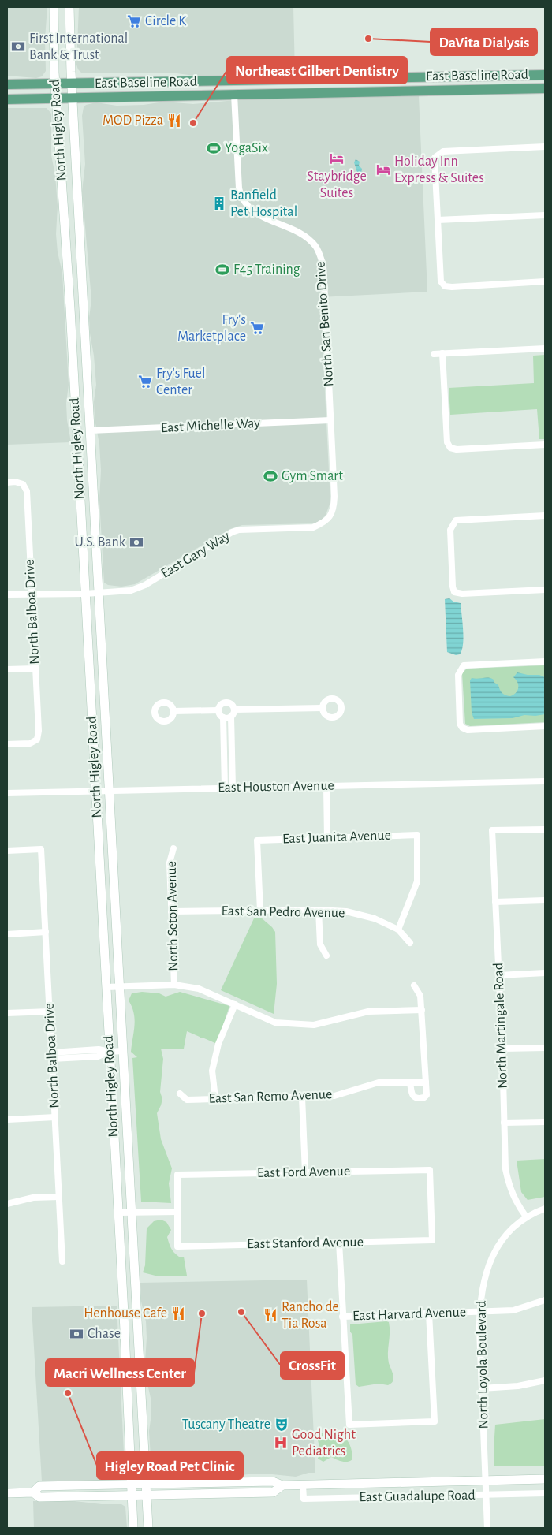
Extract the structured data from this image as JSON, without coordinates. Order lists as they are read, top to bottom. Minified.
{"streets":{"main road":["East Baseline Road","North Higley Road","East Guadalupe Road"],"street":["North San Benito Drive","East Michelle Way","East Gary Way","North Balboa Drive","East Houston Avenue","East Juanita Avenue","East San Pedro Avenue","North Seton Avenue","North Martingale Road","East San Remo Avenue","East Ford Avenue","East Stanford Avenue","East Harvard Avenue","North Loyola Boulevard"]},"crossings":[["East Baseline Road","North Higley Road"],["East Baseline Road","North San Benito Drive"],["North Higley Road","East Michelle Way"],["North Higley Road","East Gary Way"],["North Higley Road","East Houston Avenue"],["North Higley Road","East Guadalupe Road"],["North San Benito Drive","East Michelle Way"],["North San Benito Drive","East Gary Way"],["East Gary Way","North Balboa Drive"],["East Juanita Avenue","East San Pedro Avenue"],["East San Pedro Avenue","North Seton Avenue"],["North Martingale Road","North Loyola Boulevard"],["East Ford Avenue","East Stanford Avenue"],["East Harvard Avenue","North Loyola Boulevard"],["North Loyola Boulevard","East Guadalupe Road"]],"places":{"supermarket":["Circle K","Fry's Marketplace","Fry's Fuel Center"],"other":["DaVita Dialysis","Northeast Gilbert Dentistry","CrossFit","Macri Wellness Center","Higley Road Pet Clinic"],"bank":["First International Bank & Trust","U.S. Bank","Chase"],"restaurant":["MOD Pizza","Henhouse Cafe","Rancho de Tia Rosa"],"sports":["YogaSix","F45 Training","Gym Smart"],"hotel":["Staybridge Suites","Holiday Inn Express & Suites"],"building":["Banfield Pet Hospital"],"theatre":["Tuscany Theatre"],"hospital":["Good Night Pediatrics"]}}
